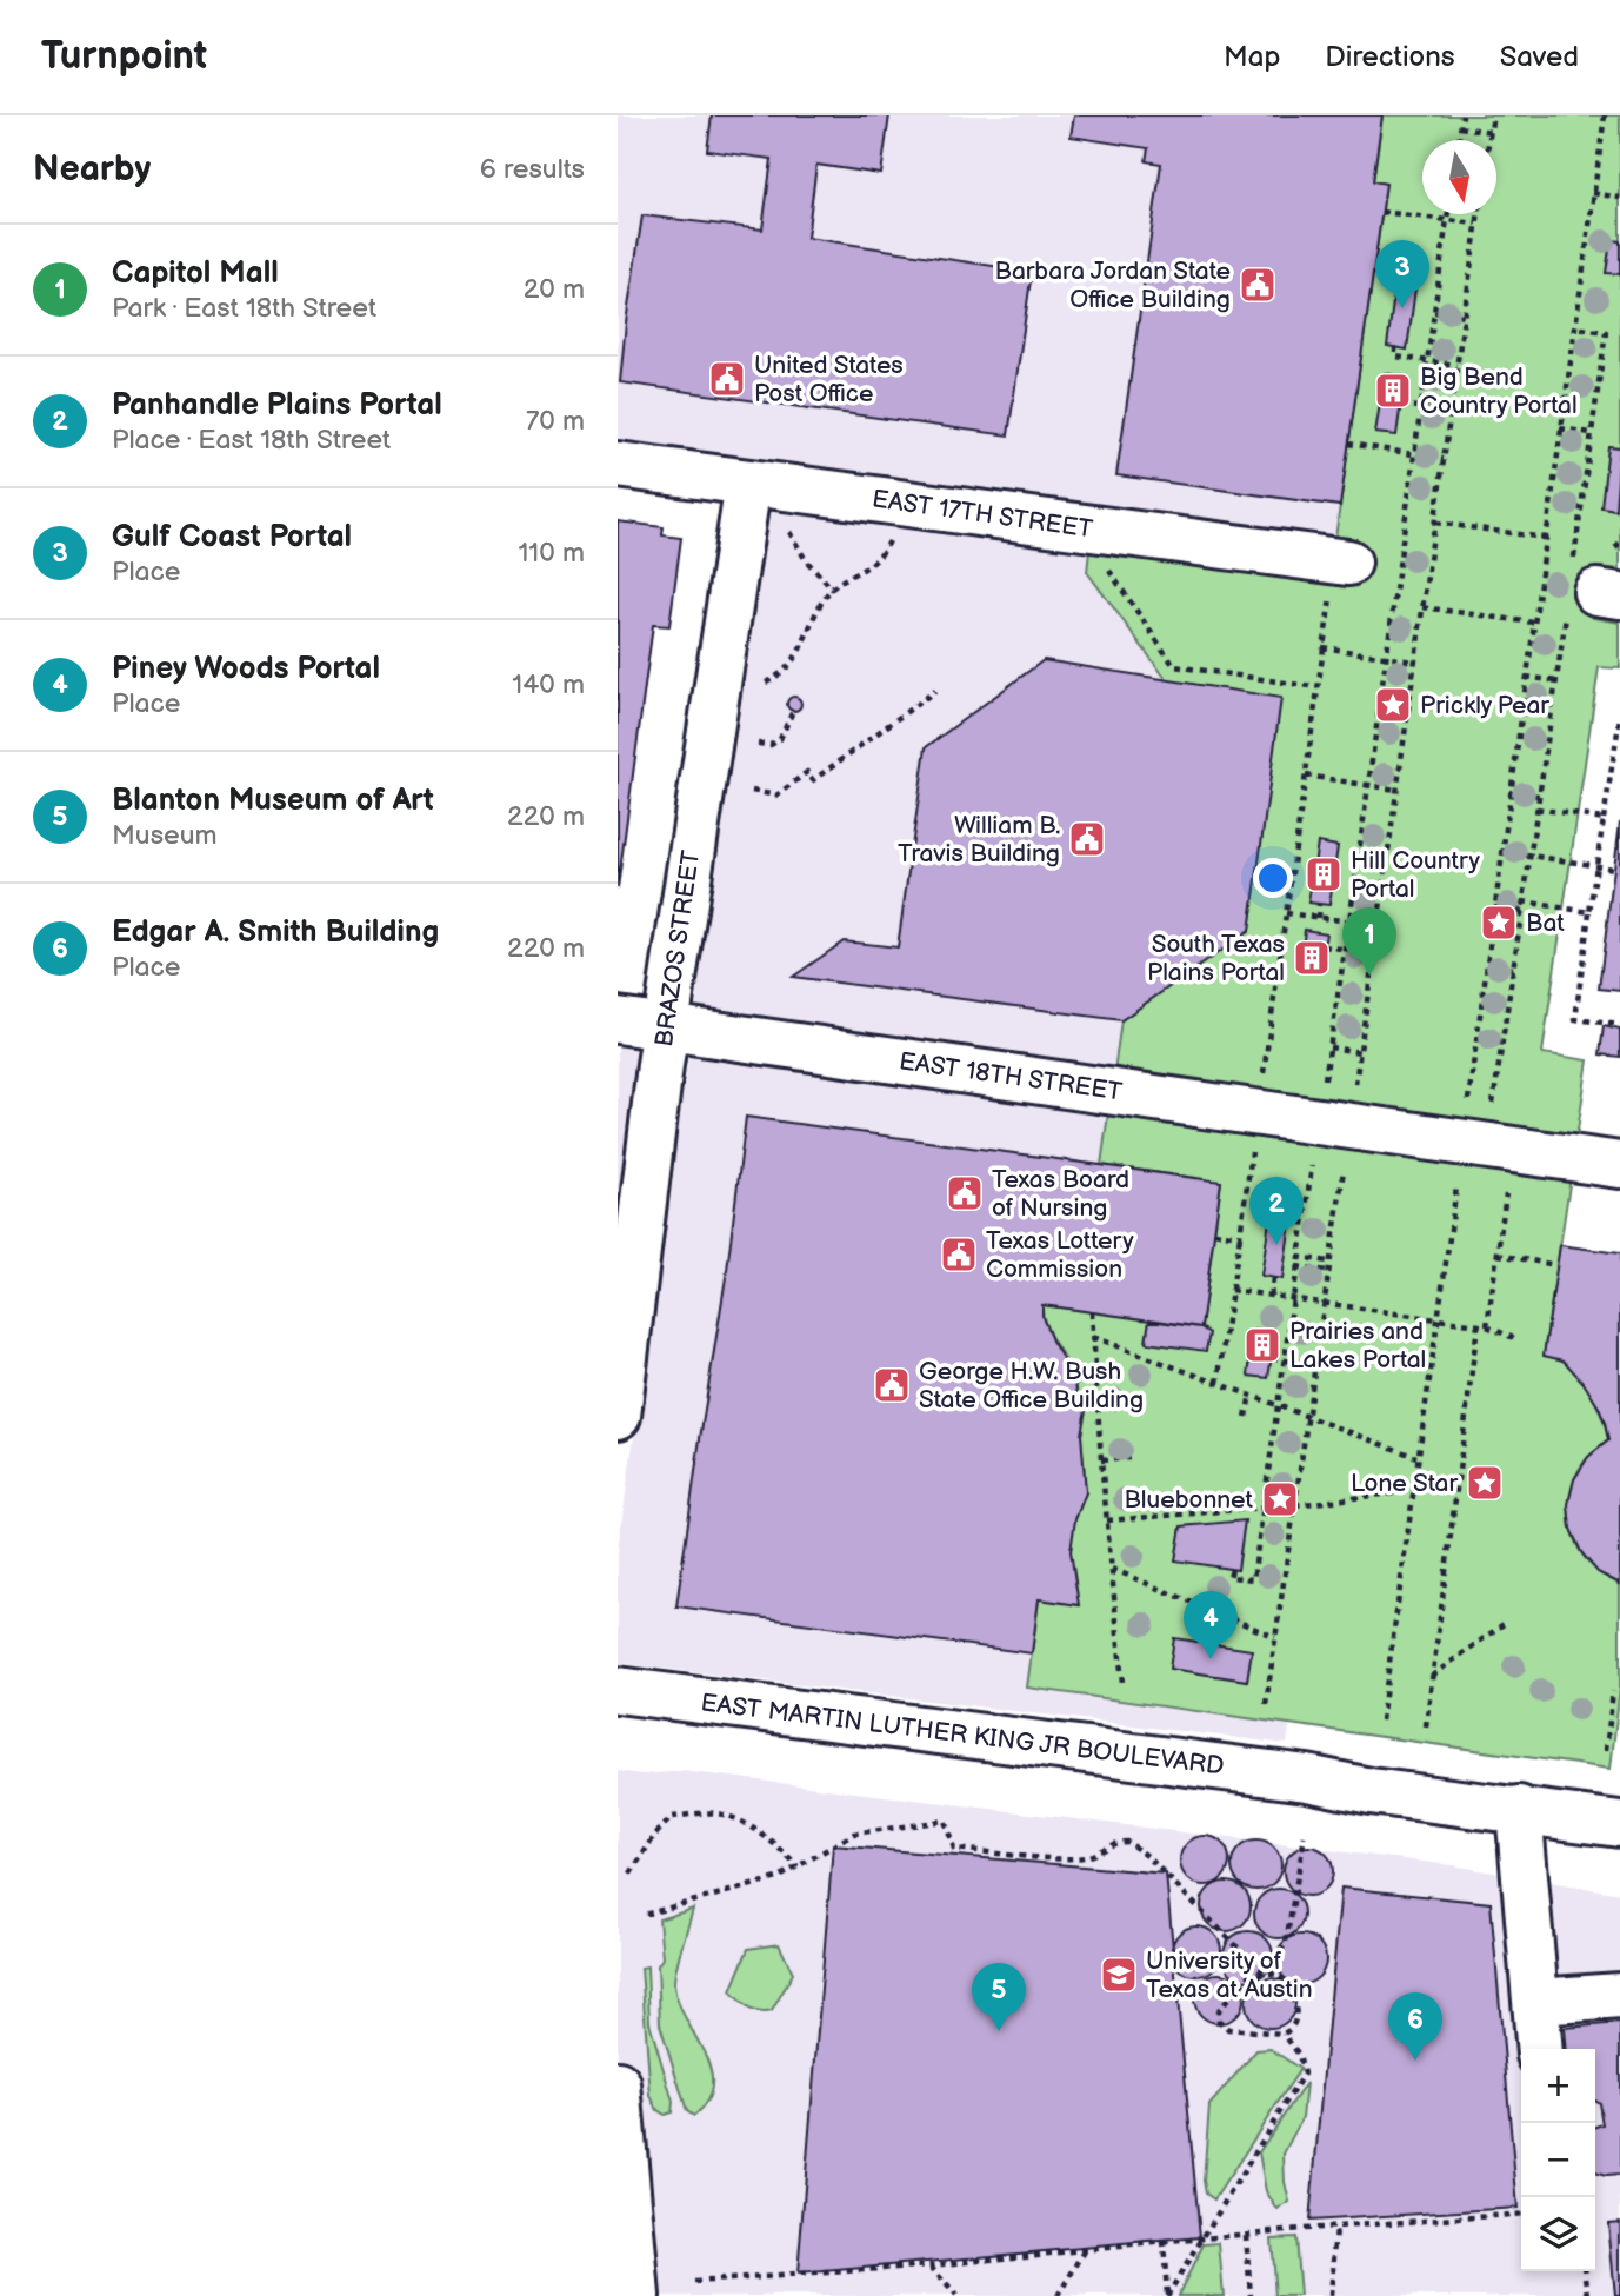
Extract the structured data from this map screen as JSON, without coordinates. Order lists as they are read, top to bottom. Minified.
{"streets":{"street":["EAST 17TH STREET","BRAZOS STREET","EAST 18TH STREET","EAST MARTIN LUTHER KING JR BOULEVARD"]},"crossings":[["EAST 17TH STREET","BRAZOS STREET"],["BRAZOS STREET","EAST 18TH STREET"]],"places":{"public building":["Barbara Jordan State Office Building","United States Post Office","William B. Travis Building","Texas Board of Nursing","Texas Lottery Commission","George H.W. Bush State Office Building"],"building":["Big Bend Country Portal","Hill Country Portal","South Texas Plains Portal","Prairies and Lakes Portal"],"place":["Prickly Pear","Bat","Lone Star","Bluebonnet"],"school or university":["University of Texas at Austin"]},"north":"bottom","page":{"header":"Turnpoint","nav":["Map","Directions","Saved"],"heading":["Nearby","6 results"],"list":[{"mark":"1","name":"Capitol Mall","note":"Park · East 18th Street","value":"20 m"},{"mark":"2","name":"Panhandle Plains Portal","note":"Place · East 18th Street","value":"70 m"},{"mark":"3","name":"Gulf Coast Portal","note":"Place","value":"110 m"},{"mark":"4","name":"Piney Woods Portal","note":"Place","value":"140 m"},{"mark":"5","name":"Blanton Museum of Art","note":"Museum","value":"220 m"},{"mark":"6","name":"Edgar A. Smith Building","note":"Place","value":"220 m"}],"pins":["3","1","2","4","5","6"],"map_buttons":["+","−"]}}
